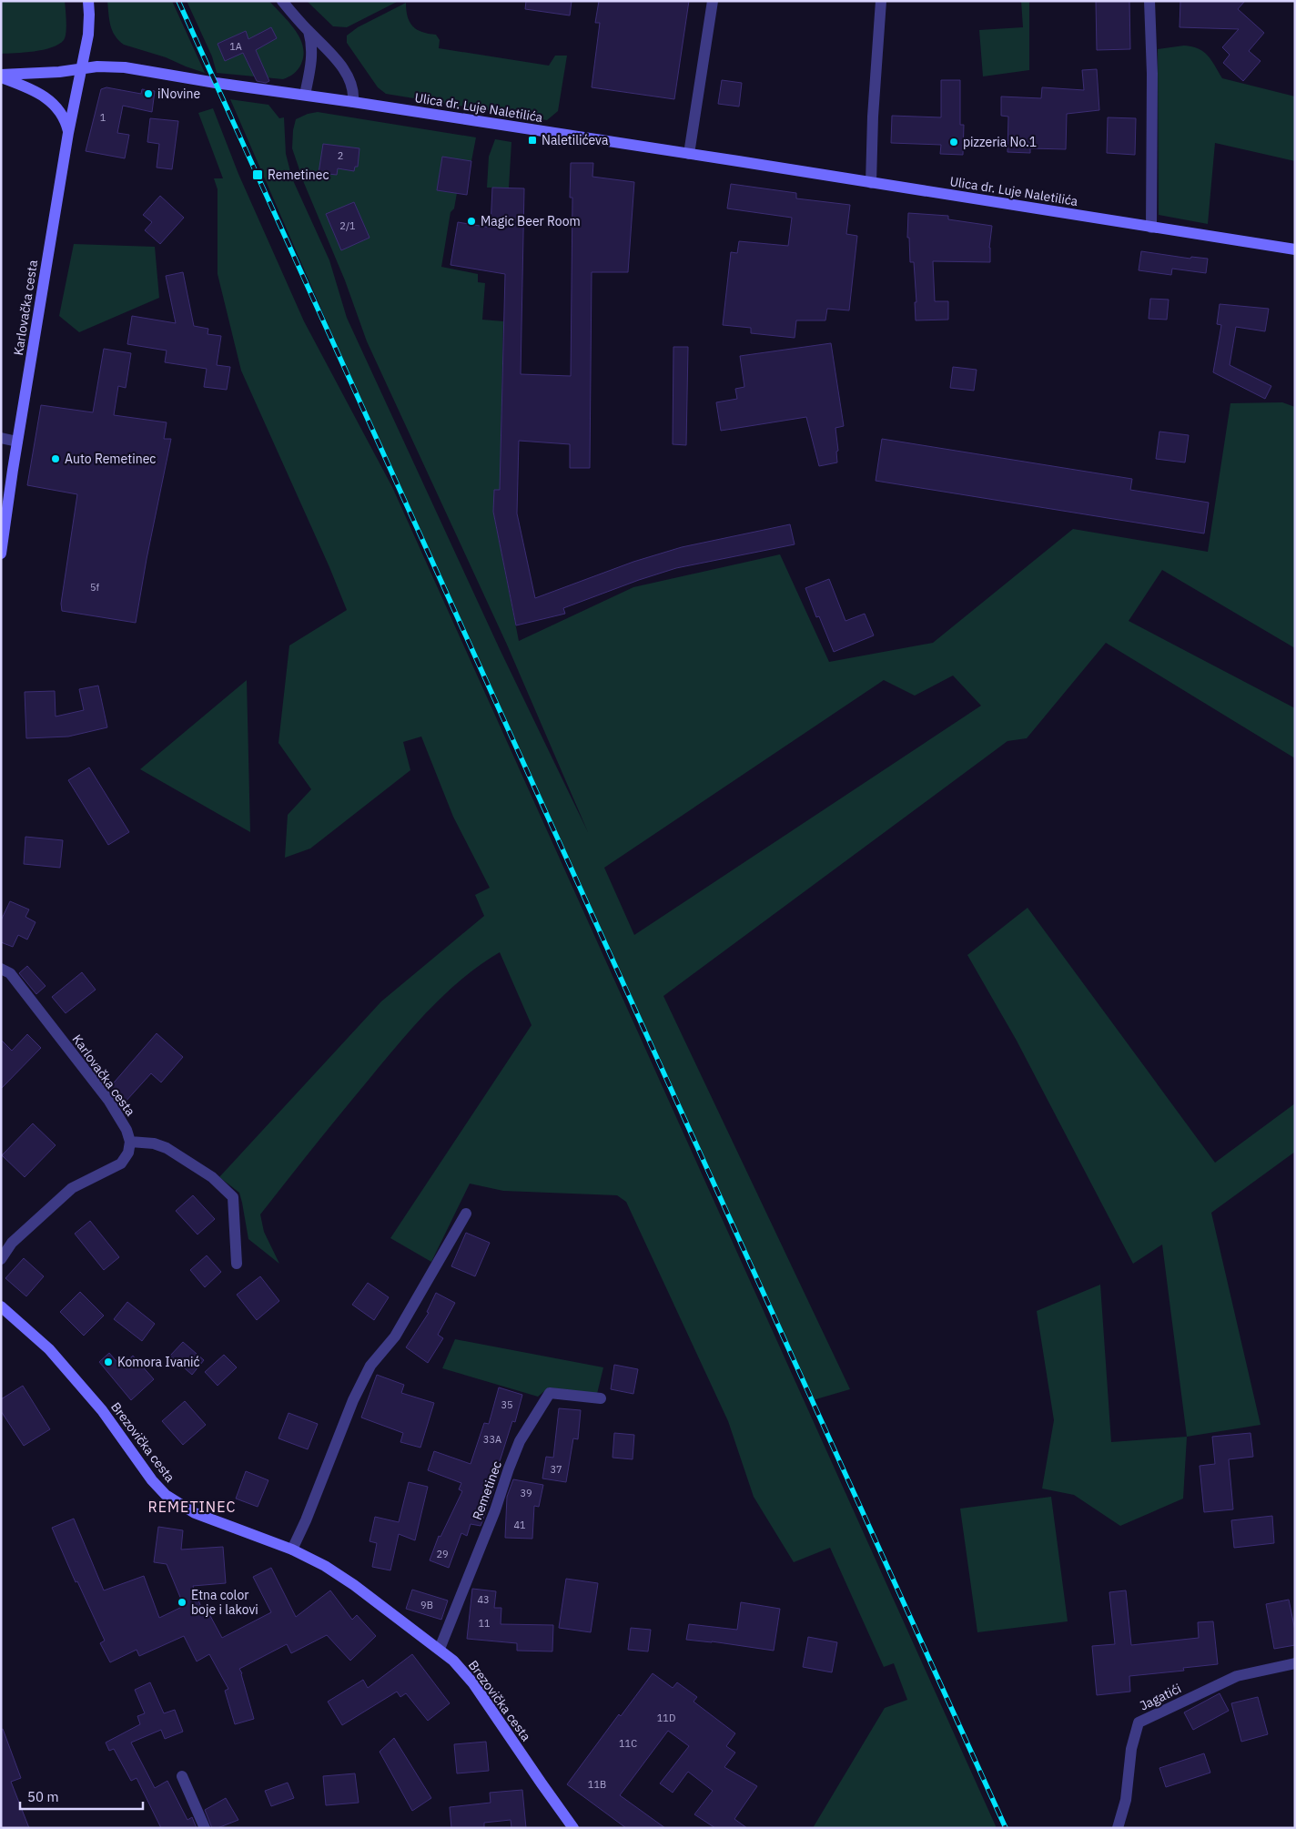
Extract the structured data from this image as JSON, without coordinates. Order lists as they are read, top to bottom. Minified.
{"streets":{"main road":["Ulica dr. Luje Naletilića","Karlovačka cesta","Brezovička cesta"],"street":["Remetinec","Jagatići"]},"crossings":[["Ulica dr. Luje Naletilića","Karlovačka cesta"],["Brezovička cesta","Remetinec"]],"districts":["REMETINEC"],"places":{"other":["iNovine","pizzeria No.1","Magic Beer Room","Auto Remetinec","Komora Ivanić","Etna color boje i lakovi"],"transit":["Naletilićeva","Remetinec"]},"house_numbers":["1A","1","2","2/1","5f","35","33A","37","39","41","29","43","9B","11","11D","11C","11B"],"scale_bar":"50 m"}
